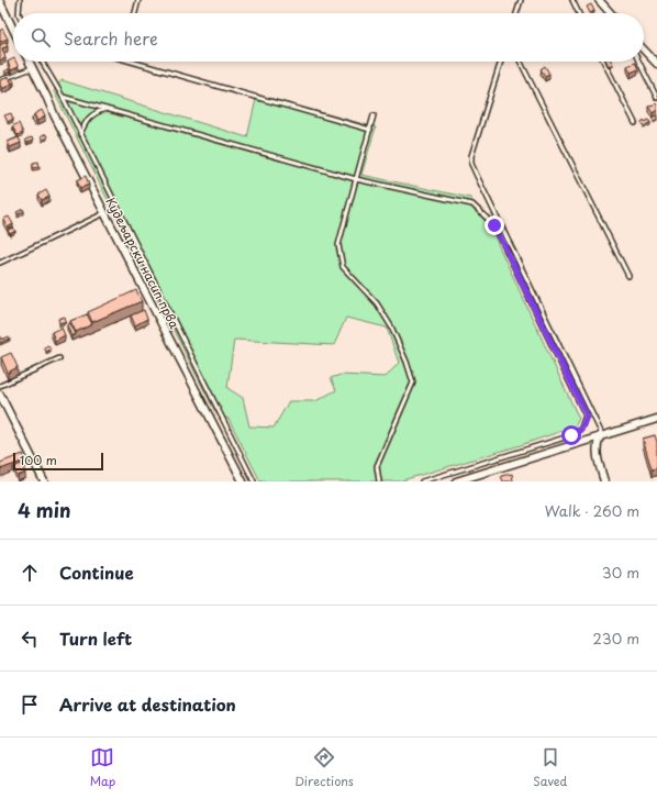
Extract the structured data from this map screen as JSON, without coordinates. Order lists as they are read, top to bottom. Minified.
{"streets":{"street":["Кудељарски насип прва"]},"scale_bar":"100 m","page":{"search":"Search here","scale":"100 m","heading":["4 min","Walk · 260 m"],"list":[["Continue","30 m"],["Turn left","230 m"],"Arrive at destination"],"nav":["Map","Directions","Saved"]}}
